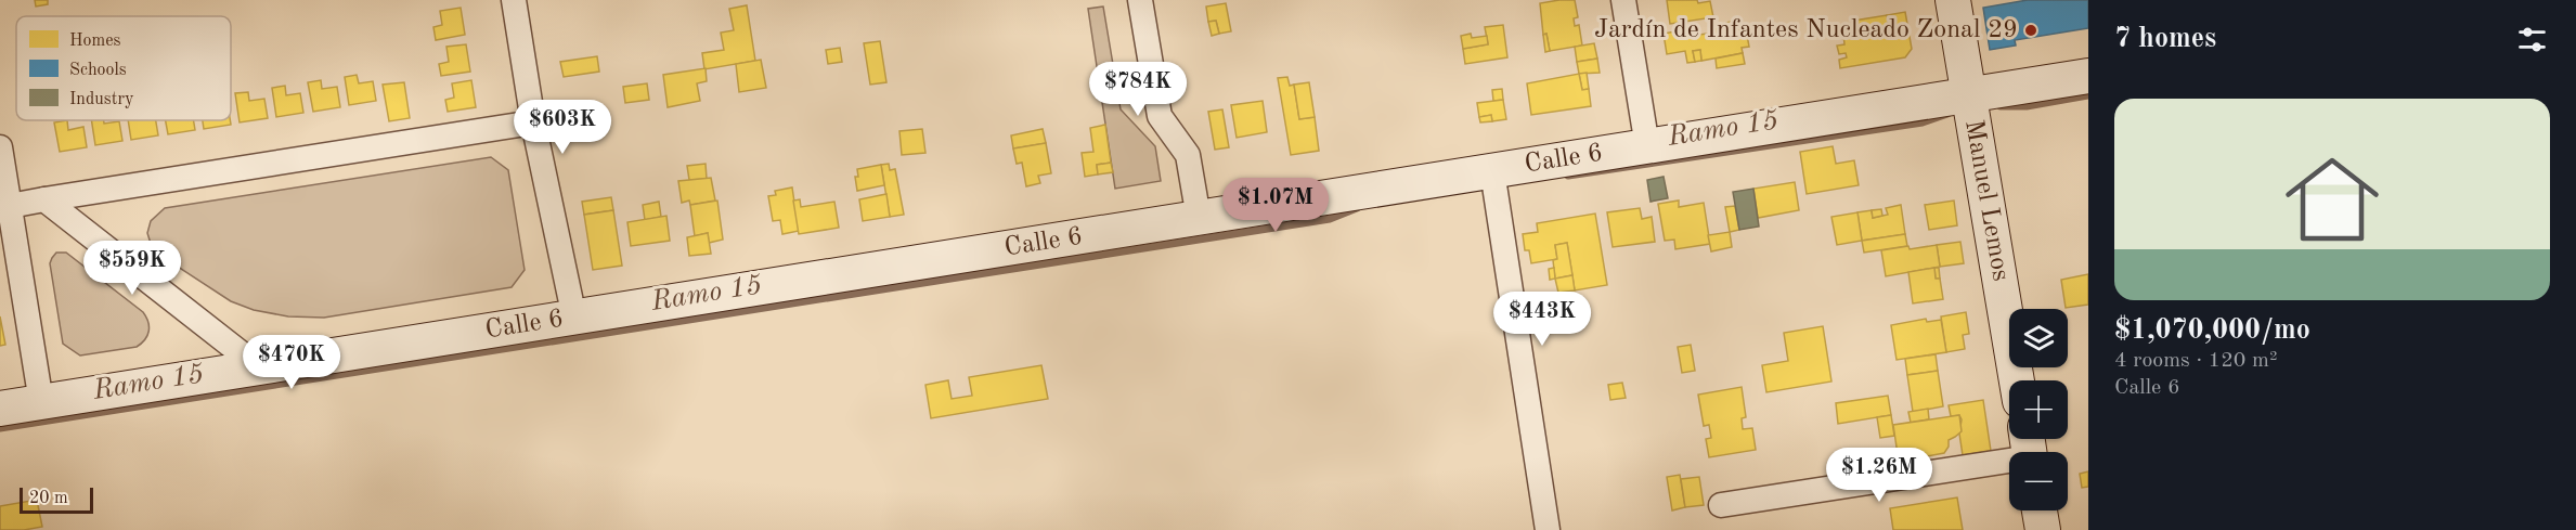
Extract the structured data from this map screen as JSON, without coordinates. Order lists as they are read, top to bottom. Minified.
{"streets":{"street":["Calle 6","Manuel Lemos"]},"crossings":[["Calle 6","Manuel Lemos"]],"water":["Ramo 15"],"places":["Jardín de Infantes Nucleado Zonal 29"],"legend":["Homes","Schools","Industry"],"scale_bar":"20 m","page":{"heading":"7 homes","price":["$784K","$603K","$1.07M","$559K","$443K","$470K","$1.26M"],"list":[{"name":"$1,070,000/mo","note":"4 rooms · 120 m² · Calle 6"}],"map_buttons":["+","−"],"scale":"20 m"}}
